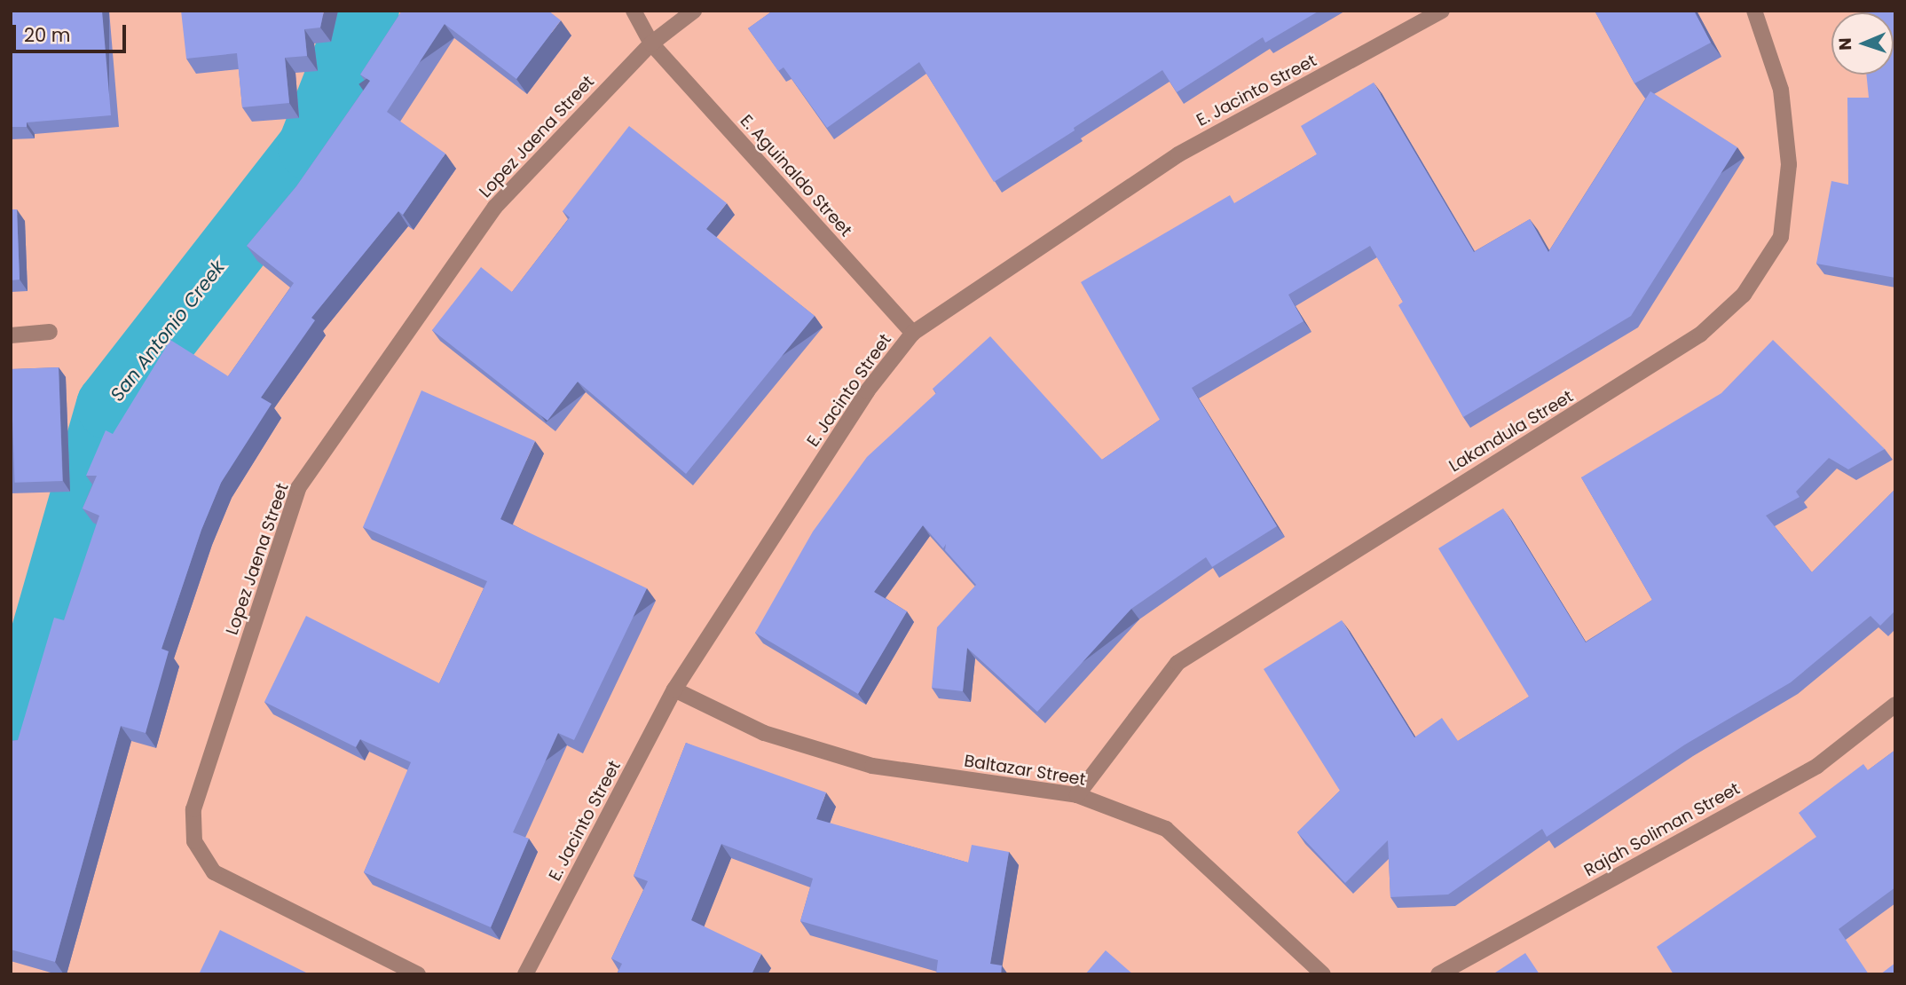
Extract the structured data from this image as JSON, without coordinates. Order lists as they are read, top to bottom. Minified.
{"streets":{"street":["E. Jacinto Street","Lopez Jaena Street","E. Aguinaldo Street","Lakandula Street","Baltazar Street","Rajah Soliman Street"]},"crossings":[["E. Jacinto Street","E. Aguinaldo Street"],["E. Jacinto Street","Baltazar Street"],["Lopez Jaena Street","E. Aguinaldo Street"],["Lakandula Street","Baltazar Street"]],"water":["San Antonio Creek"],"scale_bar":"20 m","north":"left"}
